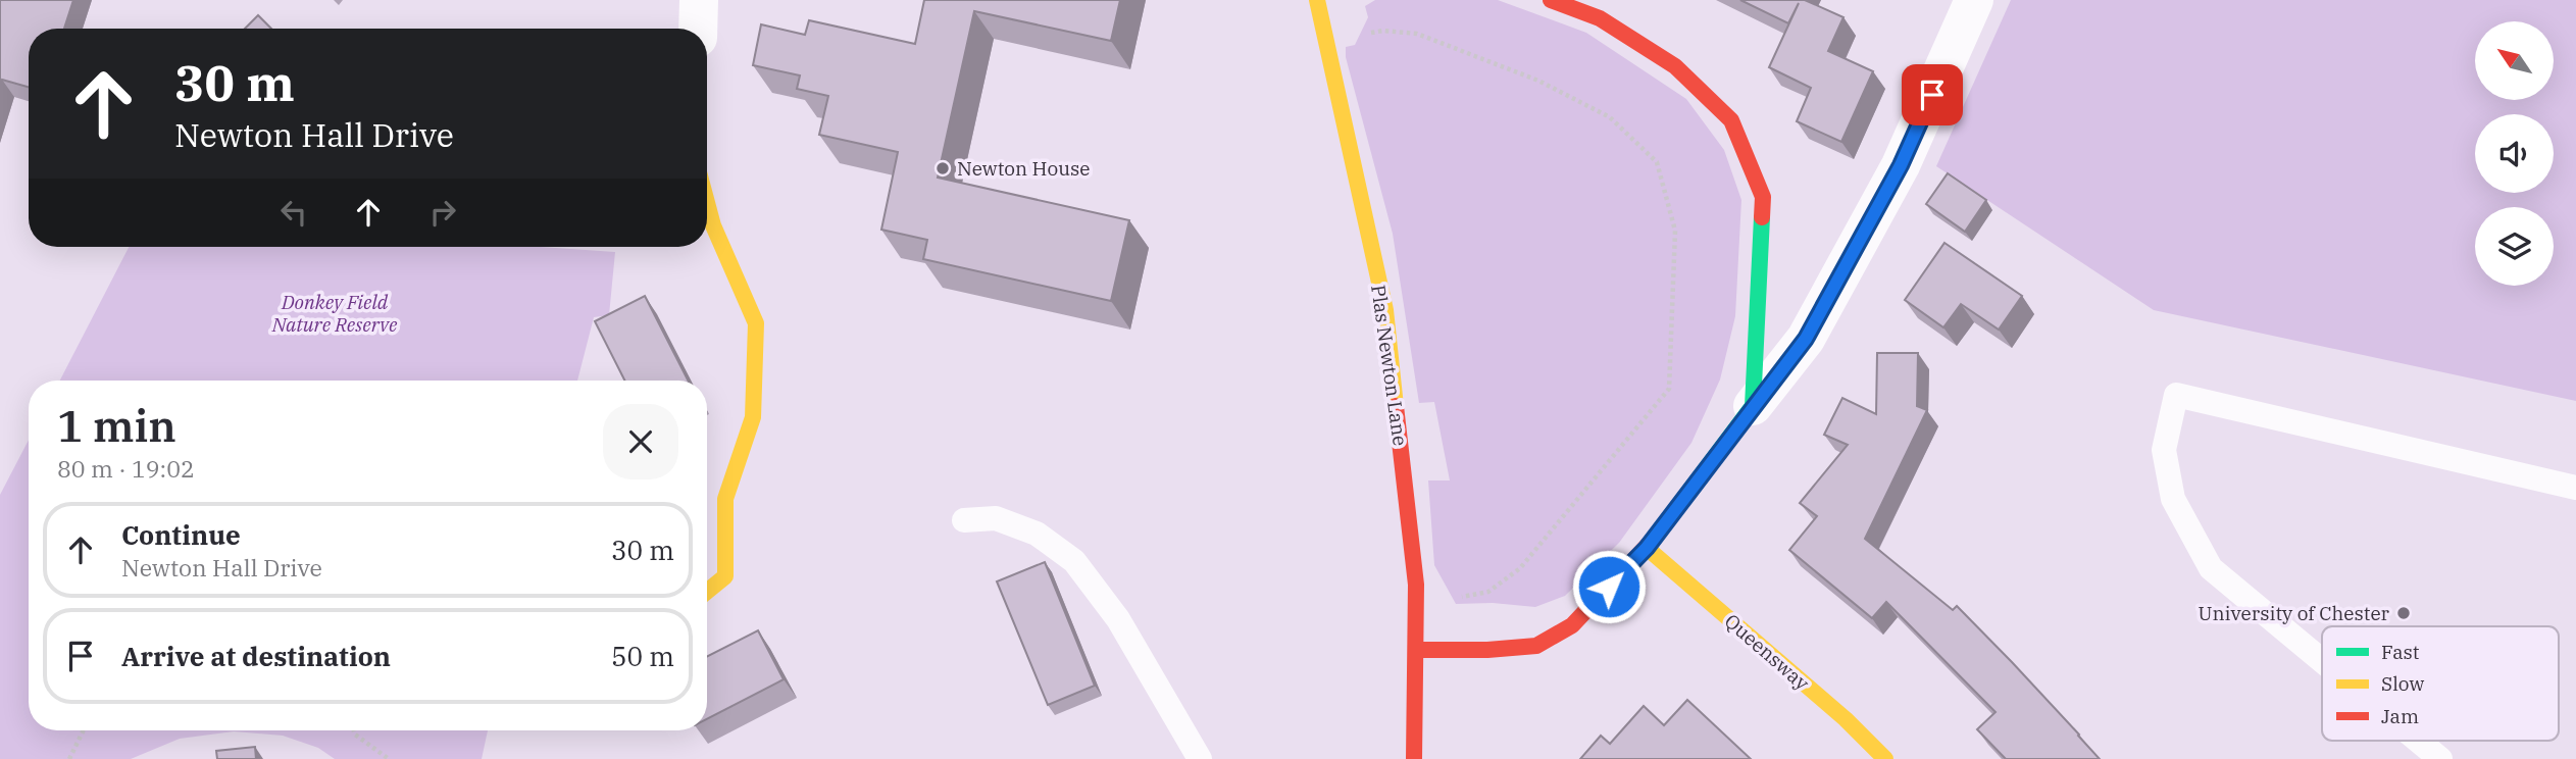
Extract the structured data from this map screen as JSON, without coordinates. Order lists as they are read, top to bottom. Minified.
{"streets":{"street":["Plas Newton Lane","Queensway"]},"parks":["Donkey Field Nature Reserve"],"places":["Newton House","University of Chester"],"legend":["Fast","Slow","Jam"],"north":"top left","page":{"turn":["30 m","Newton Hall Drive"],"heading":["1 min","80 m · 19:02"],"list":[{"name":"Continue","note":"Newton Hall Drive","value":"30 m"},{"name":"Arrive at destination","value":"50 m"}]}}
